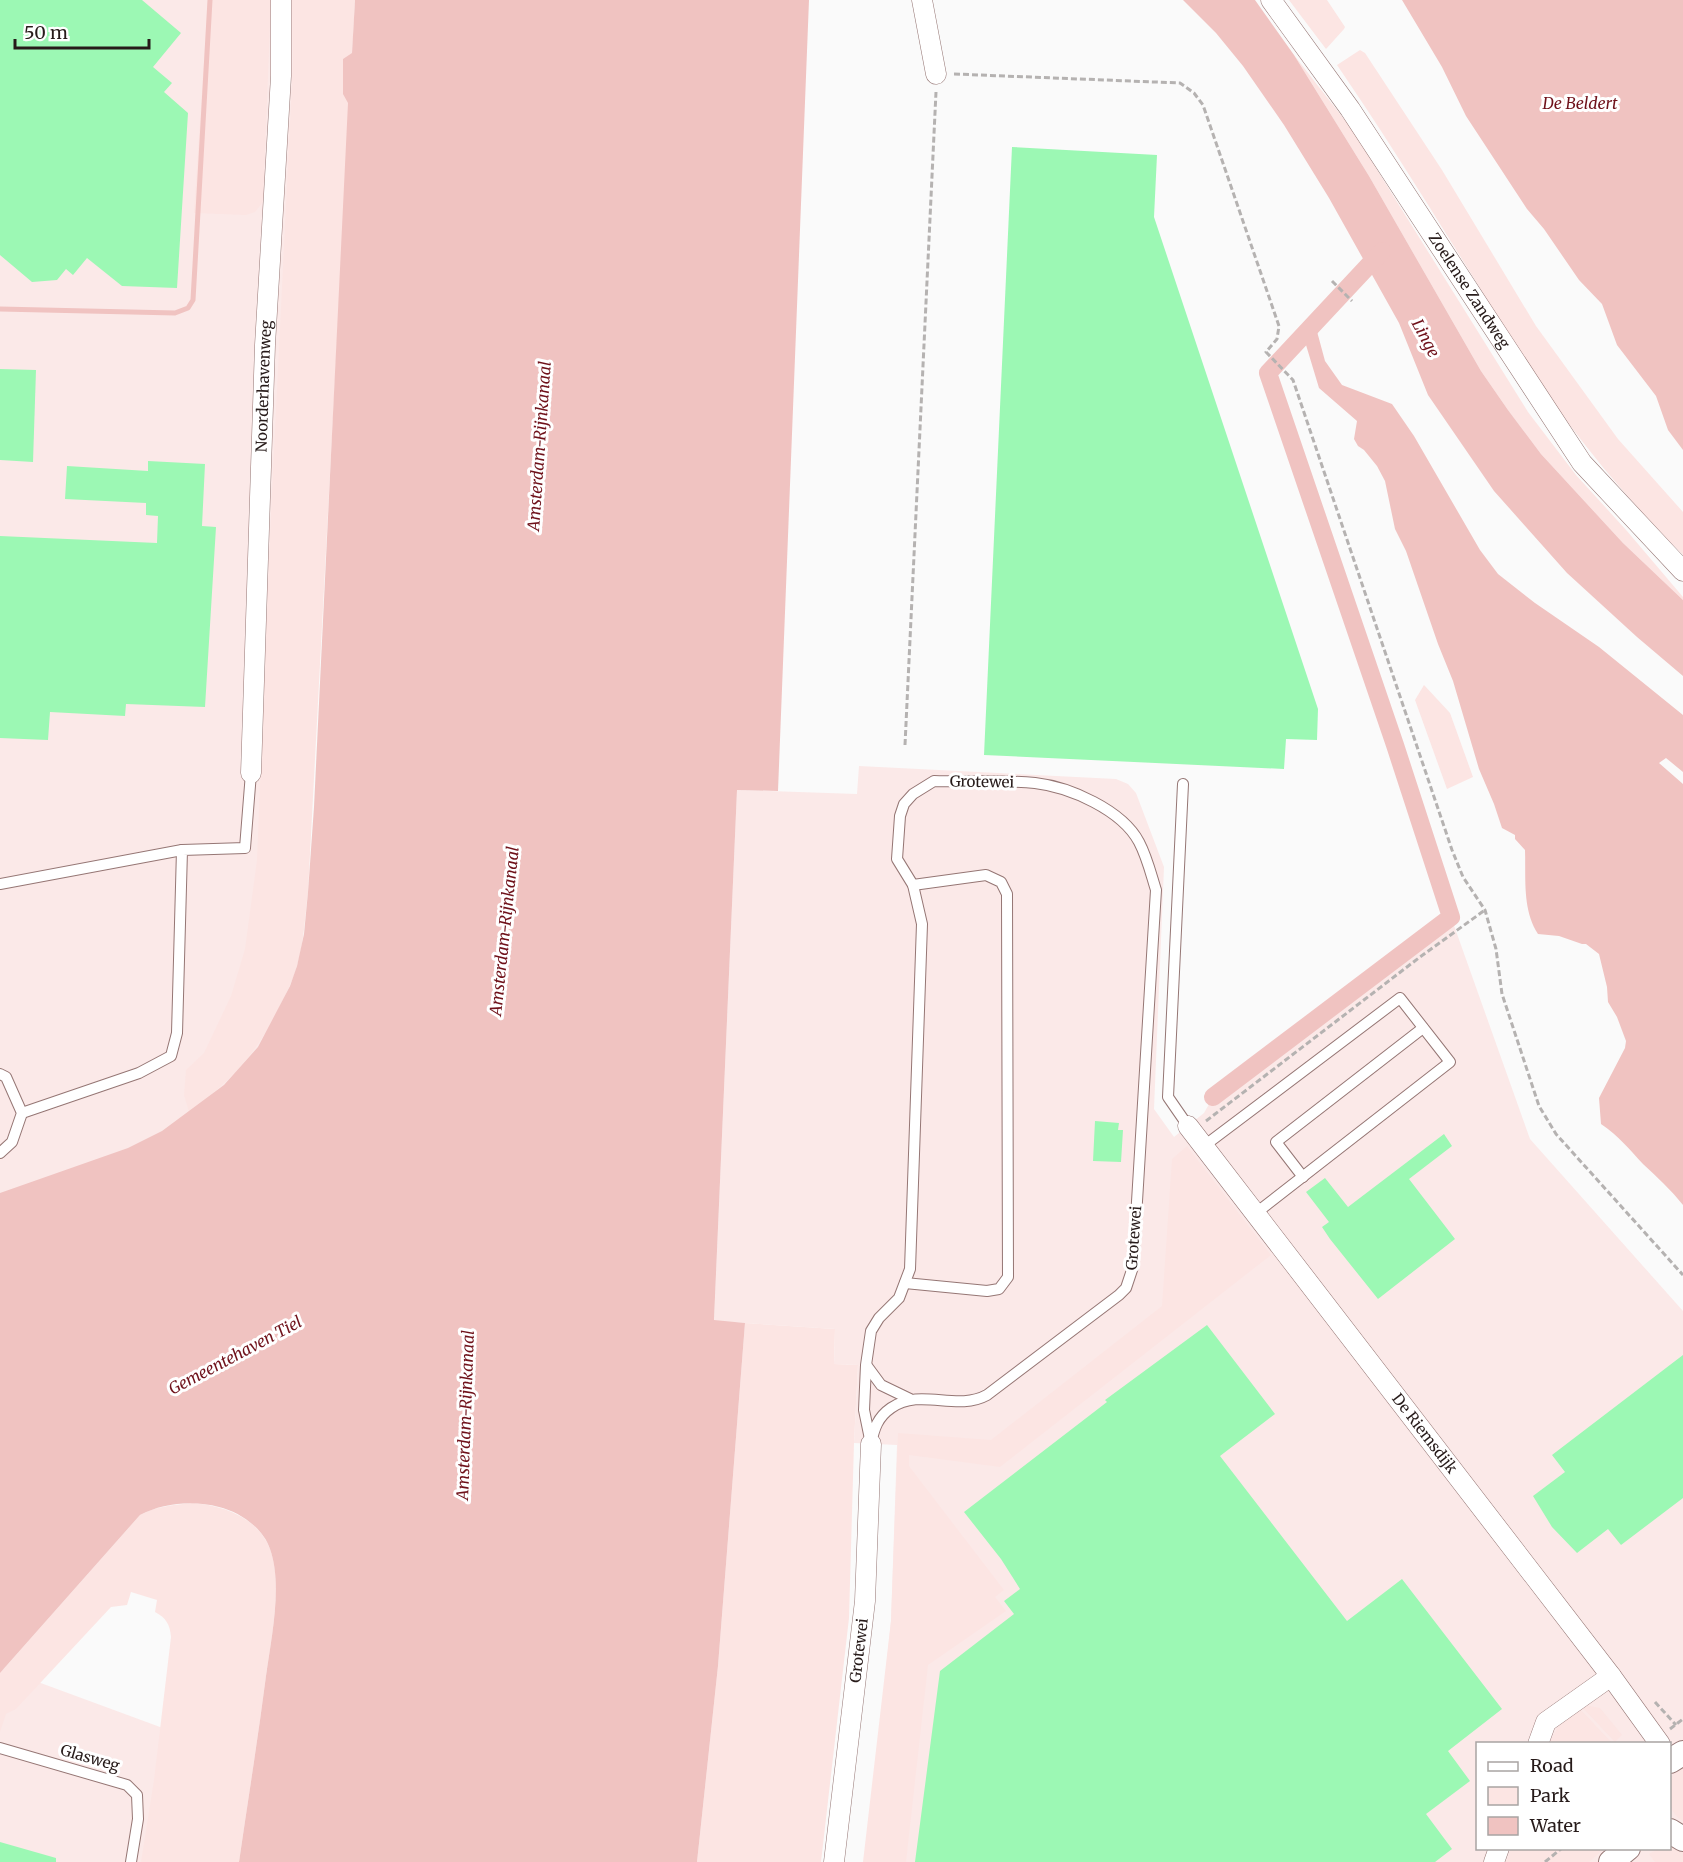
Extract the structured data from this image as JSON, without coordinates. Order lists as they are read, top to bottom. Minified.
{"streets":{"street":["Zoelense Zandweg","Noorderhavenweg","Grotewei","De Riemsdijk"],"lane":["Glasweg"]},"water":["De Beldert","Linge","Amsterdam-Rijnkanaal","Gemeentehaven Tiel"],"legend":["Road","Park","Water"],"scale_bar":"50 m"}
